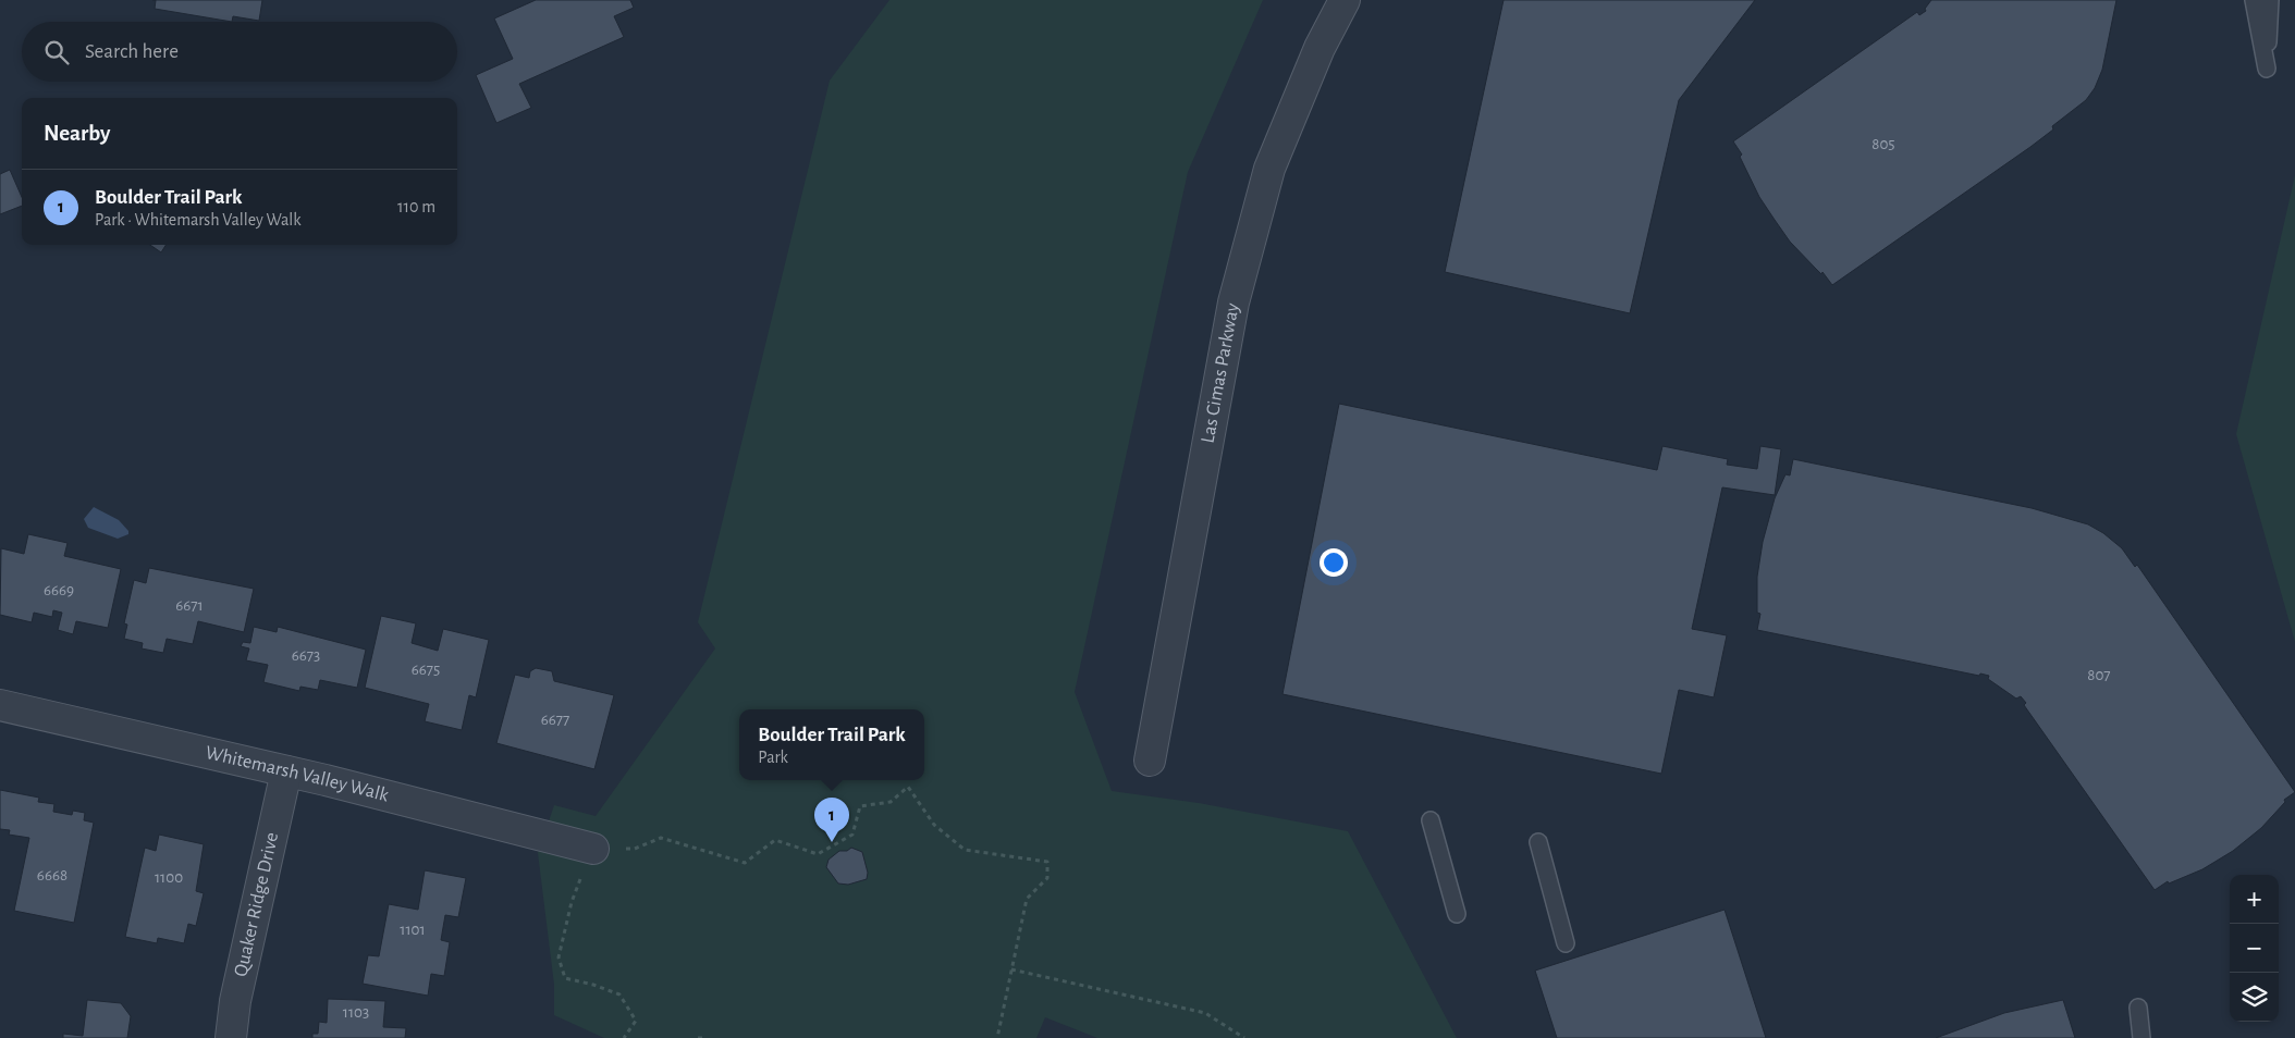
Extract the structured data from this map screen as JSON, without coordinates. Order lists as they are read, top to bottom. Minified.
{"streets":{"street":["Las Cimas Parkway","Whitemarsh Valley Walk","Quaker Ridge Drive"]},"crossings":[["Whitemarsh Valley Walk","Quaker Ridge Drive"]],"house_numbers":["805","6669","6671","6673","6675","807","6677","6668","1100","1101","1103"],"page":{"search":"Search here","heading":"Nearby","list":[{"mark":"1","name":"Boulder Trail Park","note":"Park · Whitemarsh Valley Walk","value":"110 m"}],"popup":["Boulder Trail Park","Park"],"pins":"1","map_buttons":["+","−"]}}
